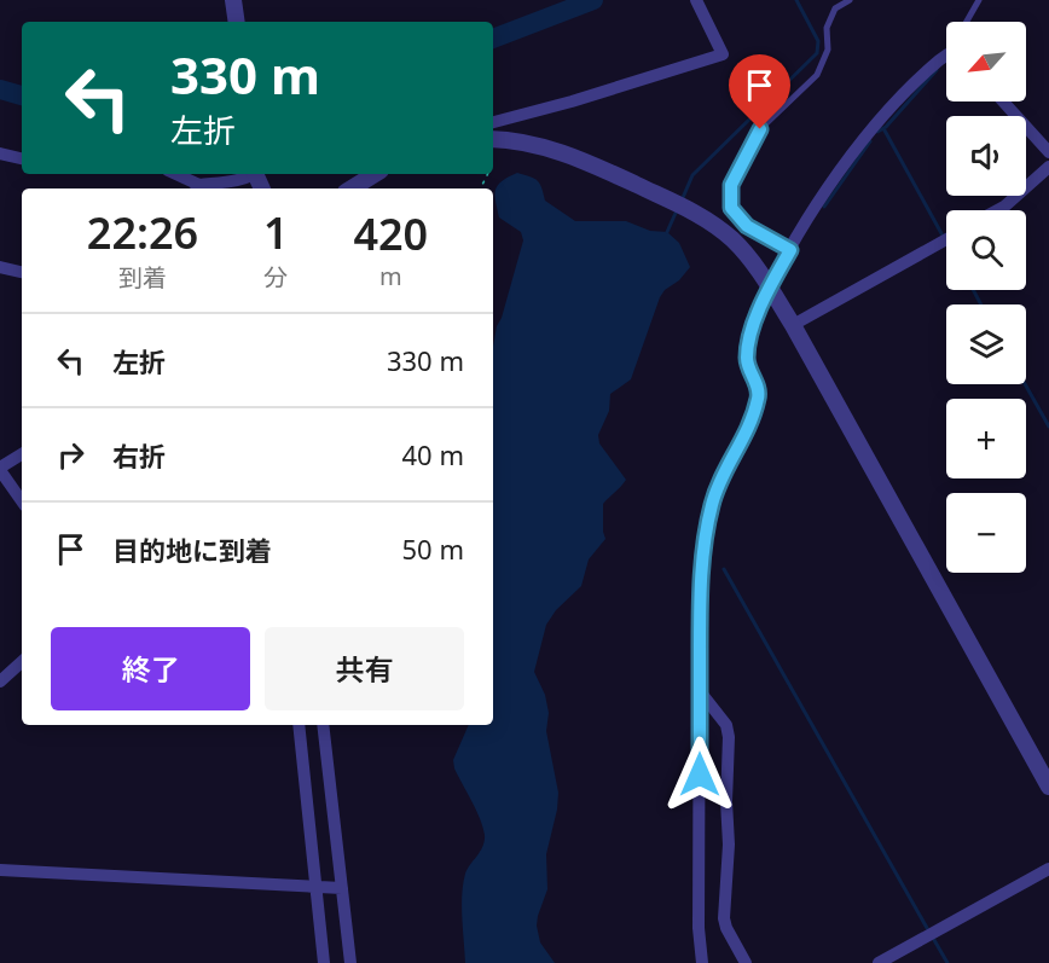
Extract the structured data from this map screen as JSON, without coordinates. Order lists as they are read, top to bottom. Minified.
{"north":"bottom left","page":{"map_buttons":["+","−"],"turn":["330 m","左折"],"eta":["22:26","到着","1","分","420","m"],"list":[{"name":"左折","value":"330 m"},{"name":"右折","value":"40 m"},{"name":"目的地に到着","value":"50 m"}],"buttons":["終了","共有"]}}
